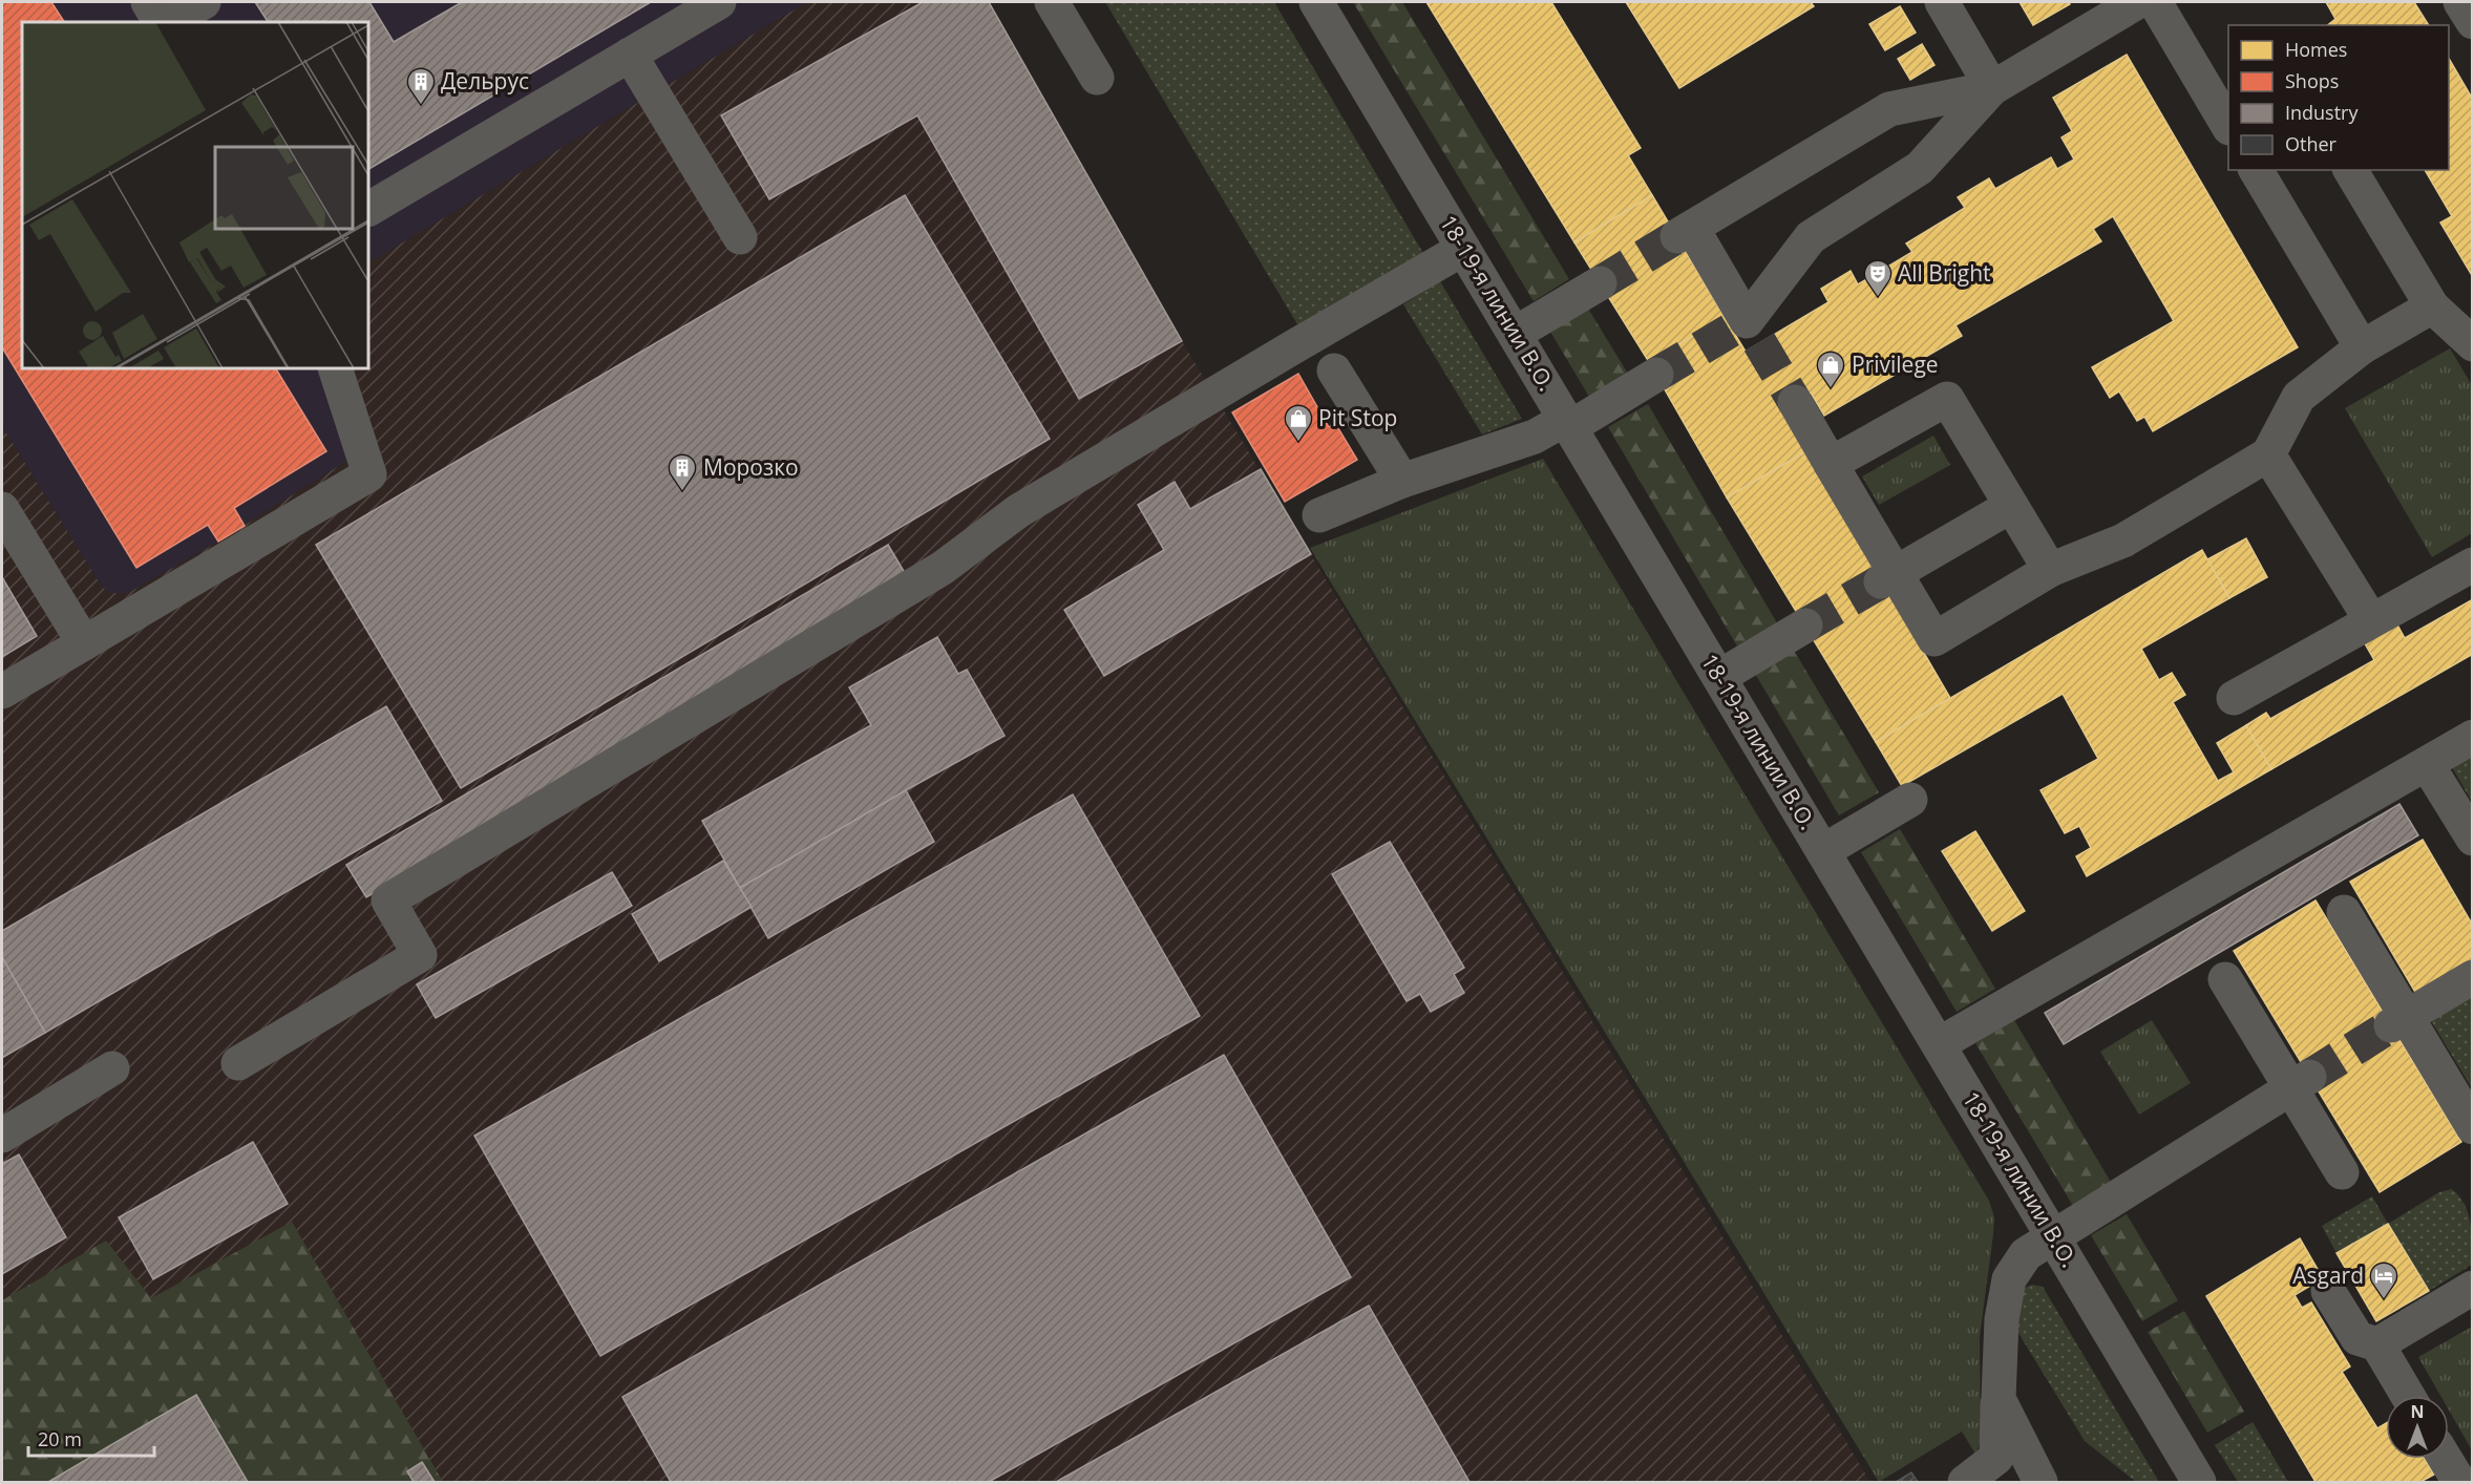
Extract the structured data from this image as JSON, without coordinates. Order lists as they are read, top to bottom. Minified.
{"streets":{"street":["18-19-я линии В.О."]},"places":{"building":["Дельрус","Морозко"],"theatre":["All Bright"],"shop":["Privilege","Pit Stop"],"hotel":["Asgard"]},"legend":["Homes","Shops","Industry","Other"],"scale_bar":"20 m","north":"top"}
